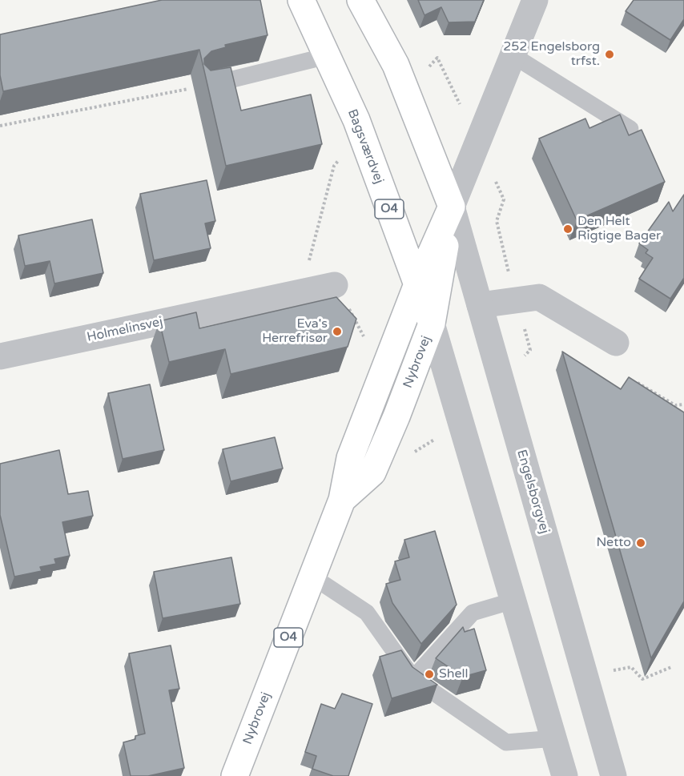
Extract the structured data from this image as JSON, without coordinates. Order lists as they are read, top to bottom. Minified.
{"streets":{"main road":["Bagsværdvej","O4","Nybrovej"],"street":["Holmelinsvej","Engelsborgvej"]},"crossings":[["Bagsværdvej","Nybrovej"],["Nybrovej","Engelsborgvej"]],"places":["252 Engelsborg trfst.","Den Helt Rigtige Bager","Eva's Herrefrisør","Netto","Shell"]}
